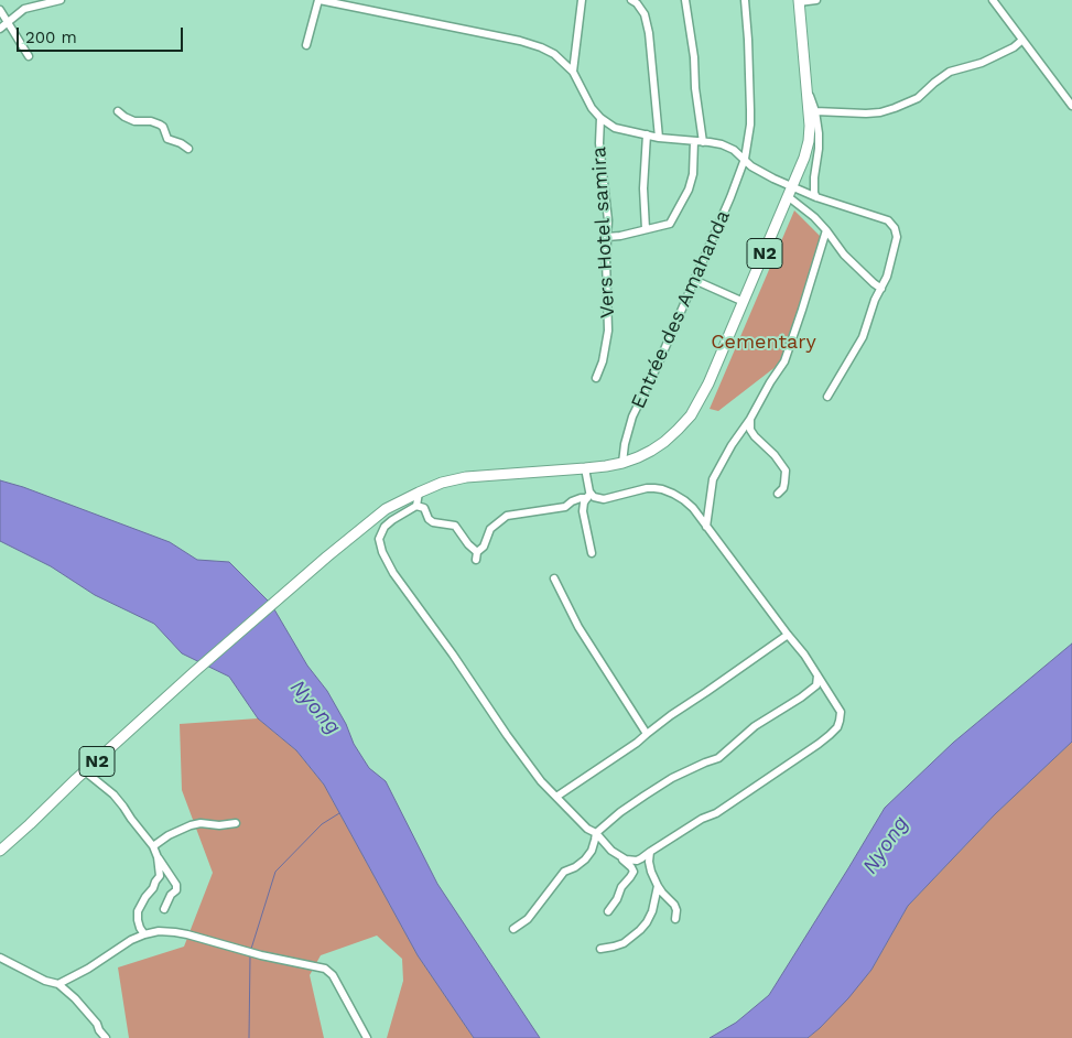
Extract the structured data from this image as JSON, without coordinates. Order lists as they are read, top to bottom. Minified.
{"streets":{"highway":["N2"],"street":["Vers Hotel samira","Entrée des Amahanda"]},"crossings":[["N2","Entrée des Amahanda"]],"water":["Nyong"],"parks":["Cementary"],"scale_bar":"200 m"}
